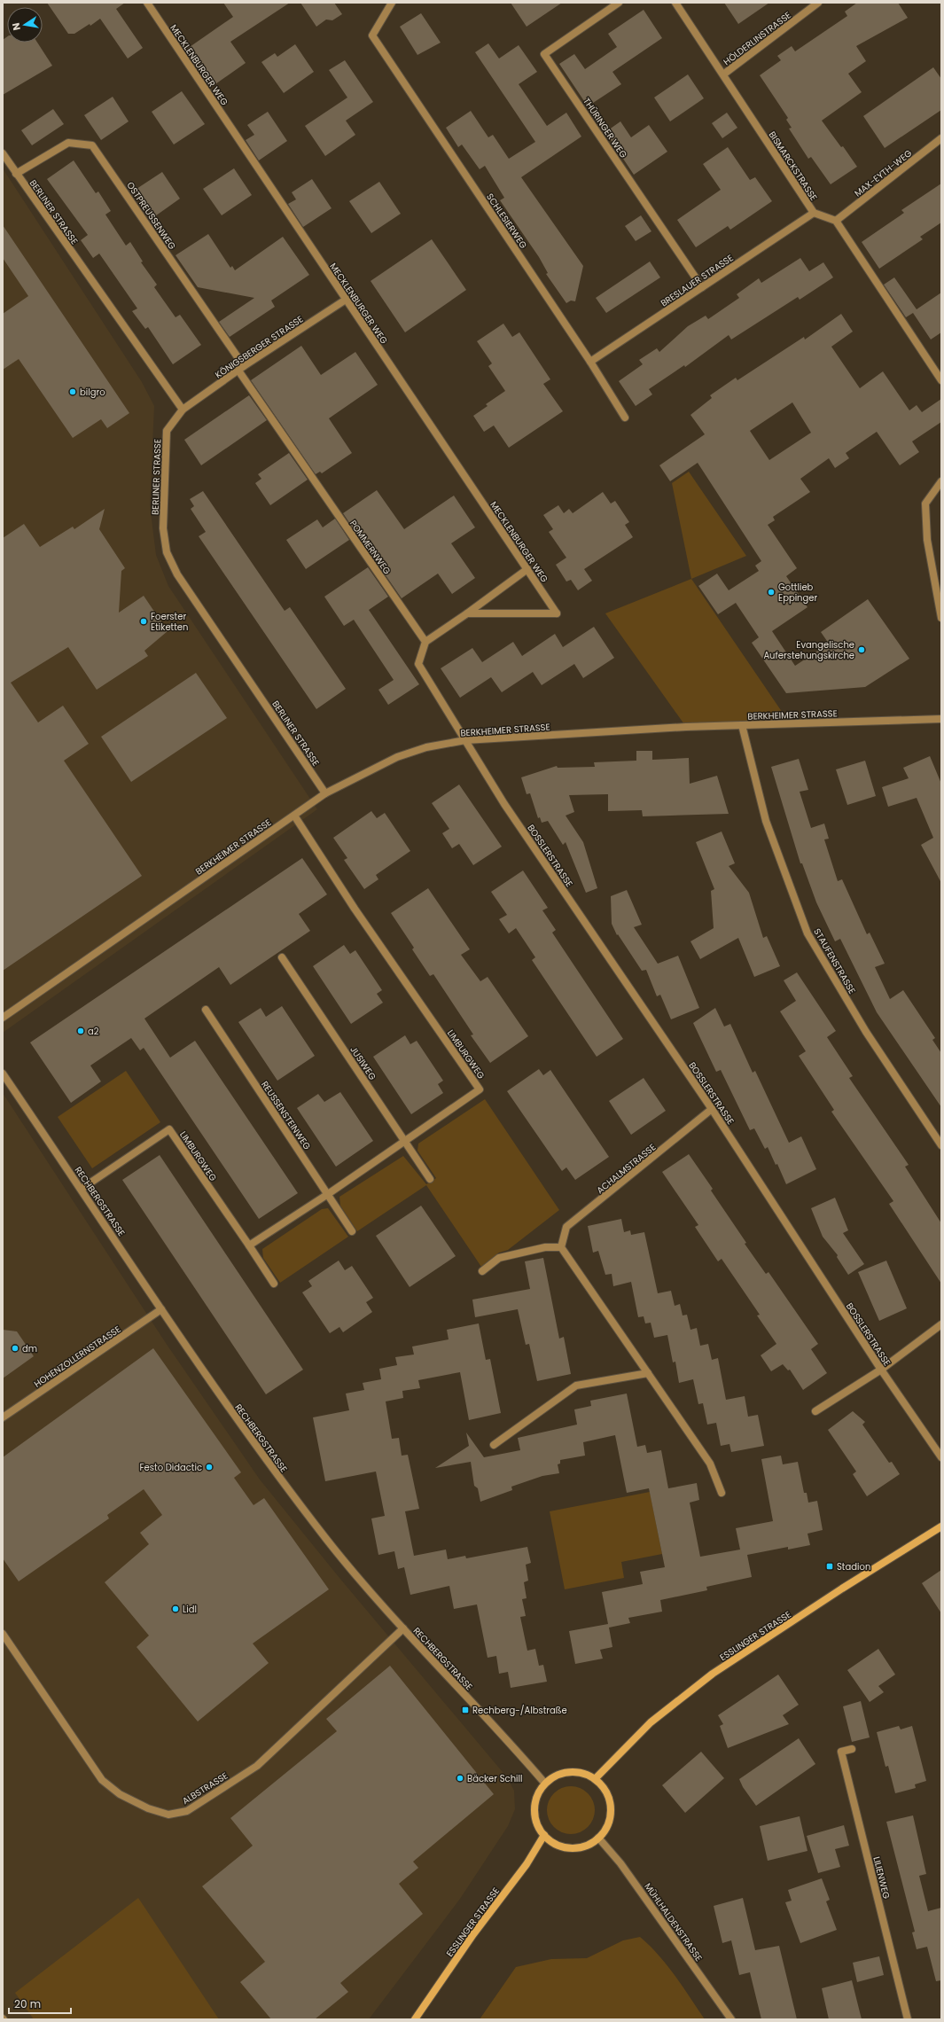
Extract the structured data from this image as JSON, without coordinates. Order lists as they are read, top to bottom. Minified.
{"streets":{"main road":["ESSLINGER STRASSE"],"street":["HÖLDERLINSTRASSE","MECKLENBURGER WEG","THÜRINGER WEG","BISMARCKSTRASSE","MAX-EYTH-WEG","BERLINER STRASSE","OSTPREUSSENWEG","SCHLESIERWEG","BRESLAUER STRASSE","KÖNIGSBERGER STRASSE","POMMERNWEG","BERKHEIMER STRASSE","BOSSLERSTRASSE","STAUFENSTRASSE","LIMBURGWEG","JUSIWEG","REUSSENSTEINWEG","ACHALMSTRASSE","RECHBERGSTRASSE","HOHENZOLLERNSTRASSE","ALBSTRASSE","LILIENWEG","MÜHLHALDENSTRASSE"]},"crossings":[["HÖLDERLINSTRASSE","BISMARCKSTRASSE"],["MECKLENBURGER WEG","KÖNIGSBERGER STRASSE"],["THÜRINGER WEG","BRESLAUER STRASSE"],["BISMARCKSTRASSE","MAX-EYTH-WEG"],["BISMARCKSTRASSE","BRESLAUER STRASSE"],["BERLINER STRASSE","OSTPREUSSENWEG"],["BERLINER STRASSE","KÖNIGSBERGER STRASSE"],["BERLINER STRASSE","BERKHEIMER STRASSE"],["OSTPREUSSENWEG","KÖNIGSBERGER STRASSE"],["OSTPREUSSENWEG","POMMERNWEG"],["SCHLESIERWEG","BRESLAUER STRASSE"],["KÖNIGSBERGER STRASSE","POMMERNWEG"],["BERKHEIMER STRASSE","BOSSLERSTRASSE"],["BERKHEIMER STRASSE","STAUFENSTRASSE"],["BERKHEIMER STRASSE","LIMBURGWEG"],["BOSSLERSTRASSE","ACHALMSTRASSE"],["LIMBURGWEG","JUSIWEG"],["LIMBURGWEG","REUSSENSTEINWEG"],["LIMBURGWEG","RECHBERGSTRASSE"],["RECHBERGSTRASSE","HOHENZOLLERNSTRASSE"],["RECHBERGSTRASSE","ESSLINGER STRASSE"],["RECHBERGSTRASSE","ALBSTRASSE"],["RECHBERGSTRASSE","MÜHLHALDENSTRASSE"],["ESSLINGER STRASSE","MÜHLHALDENSTRASSE"]],"places":{"other":["bilgro","Gottlieb Eppinger","Foerster Etiketten","Evangelische Auferstehungskirche","a2","dm","Festo Didactic","Lidl","Bäcker Schill"],"transit":["Stadion","Rechberg-/Albstraße"]},"scale_bar":"20 m","north":"left"}
